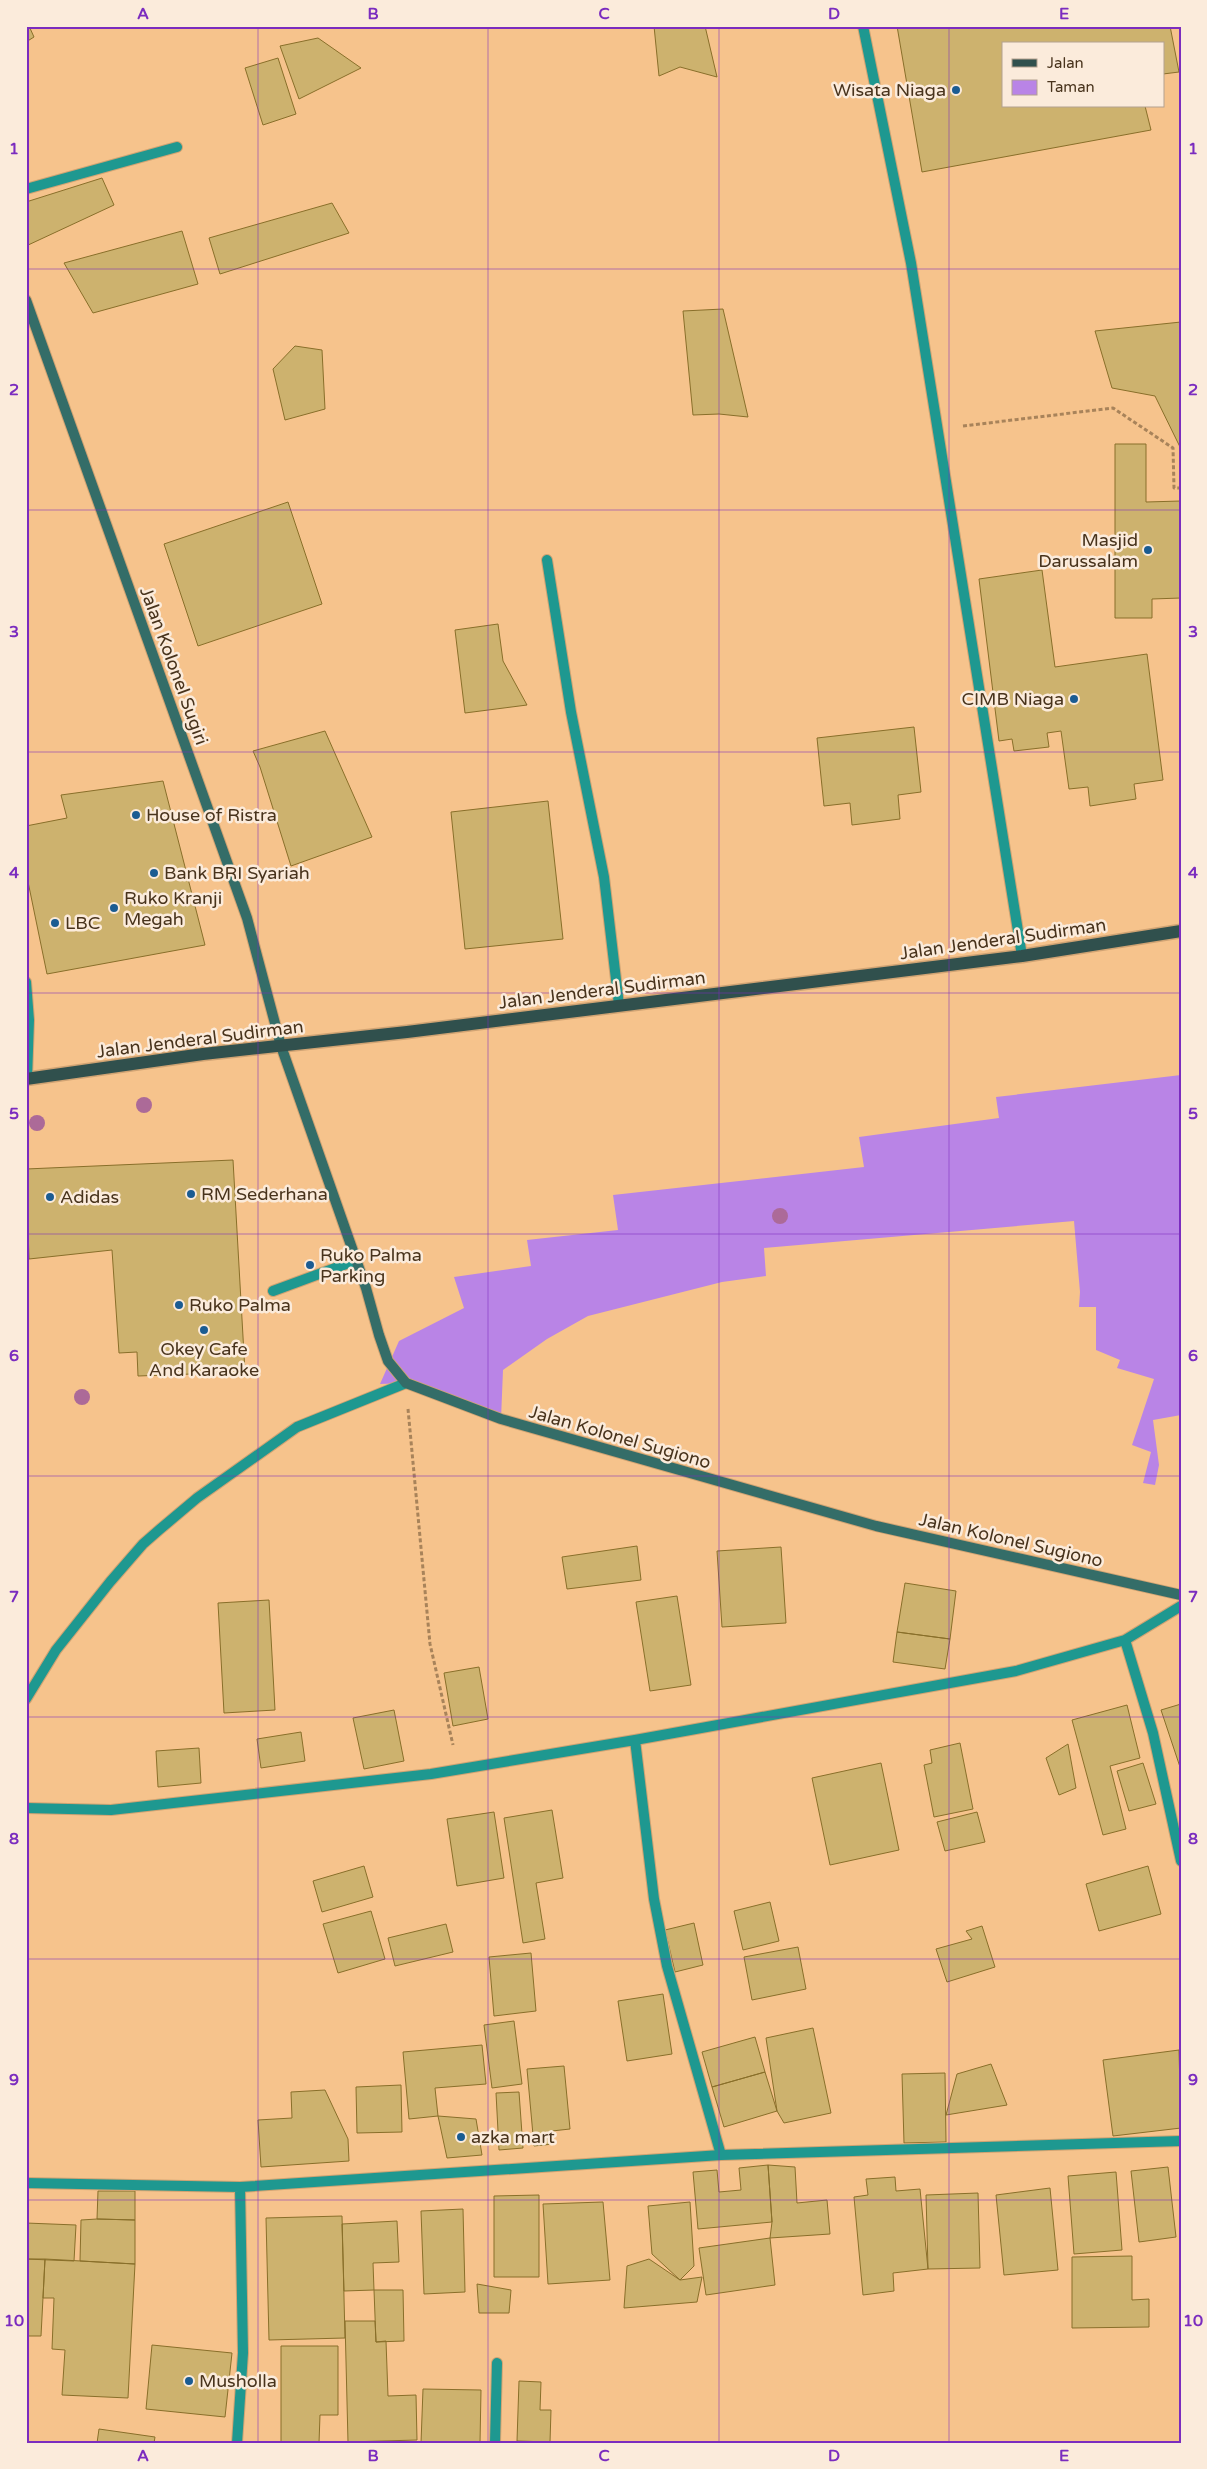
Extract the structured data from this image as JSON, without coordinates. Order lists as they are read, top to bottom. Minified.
{"streets":{"main road":["Jalan Kolonel Sugiri","Jalan Jenderal Sudirman","Jalan Kolonel Sugiono"]},"crossings":[["Jalan Kolonel Sugiri","Jalan Jenderal Sudirman"],["Jalan Kolonel Sugiri","Jalan Kolonel Sugiono"],["Jalan Jenderal Sudirman","Jalan Kolonel Sugiono"]],"places":["Wisata Niaga","Masjid Darussalam","CIMB Niaga","House of Ristra","Bank BRI Syariah","Ruko Kranji Megah","LBC","RM Sederhana","Adidas","Ruko Palma Parking","Ruko Palma","Okey Cafe And Karaoke","azka mart","Musholla"],"legend":["Jalan","Taman"],"grid":{"columns":["A","B","C","D","E"],"rows":["1","2","3","4","5","6","7","8","9","10"]}}
